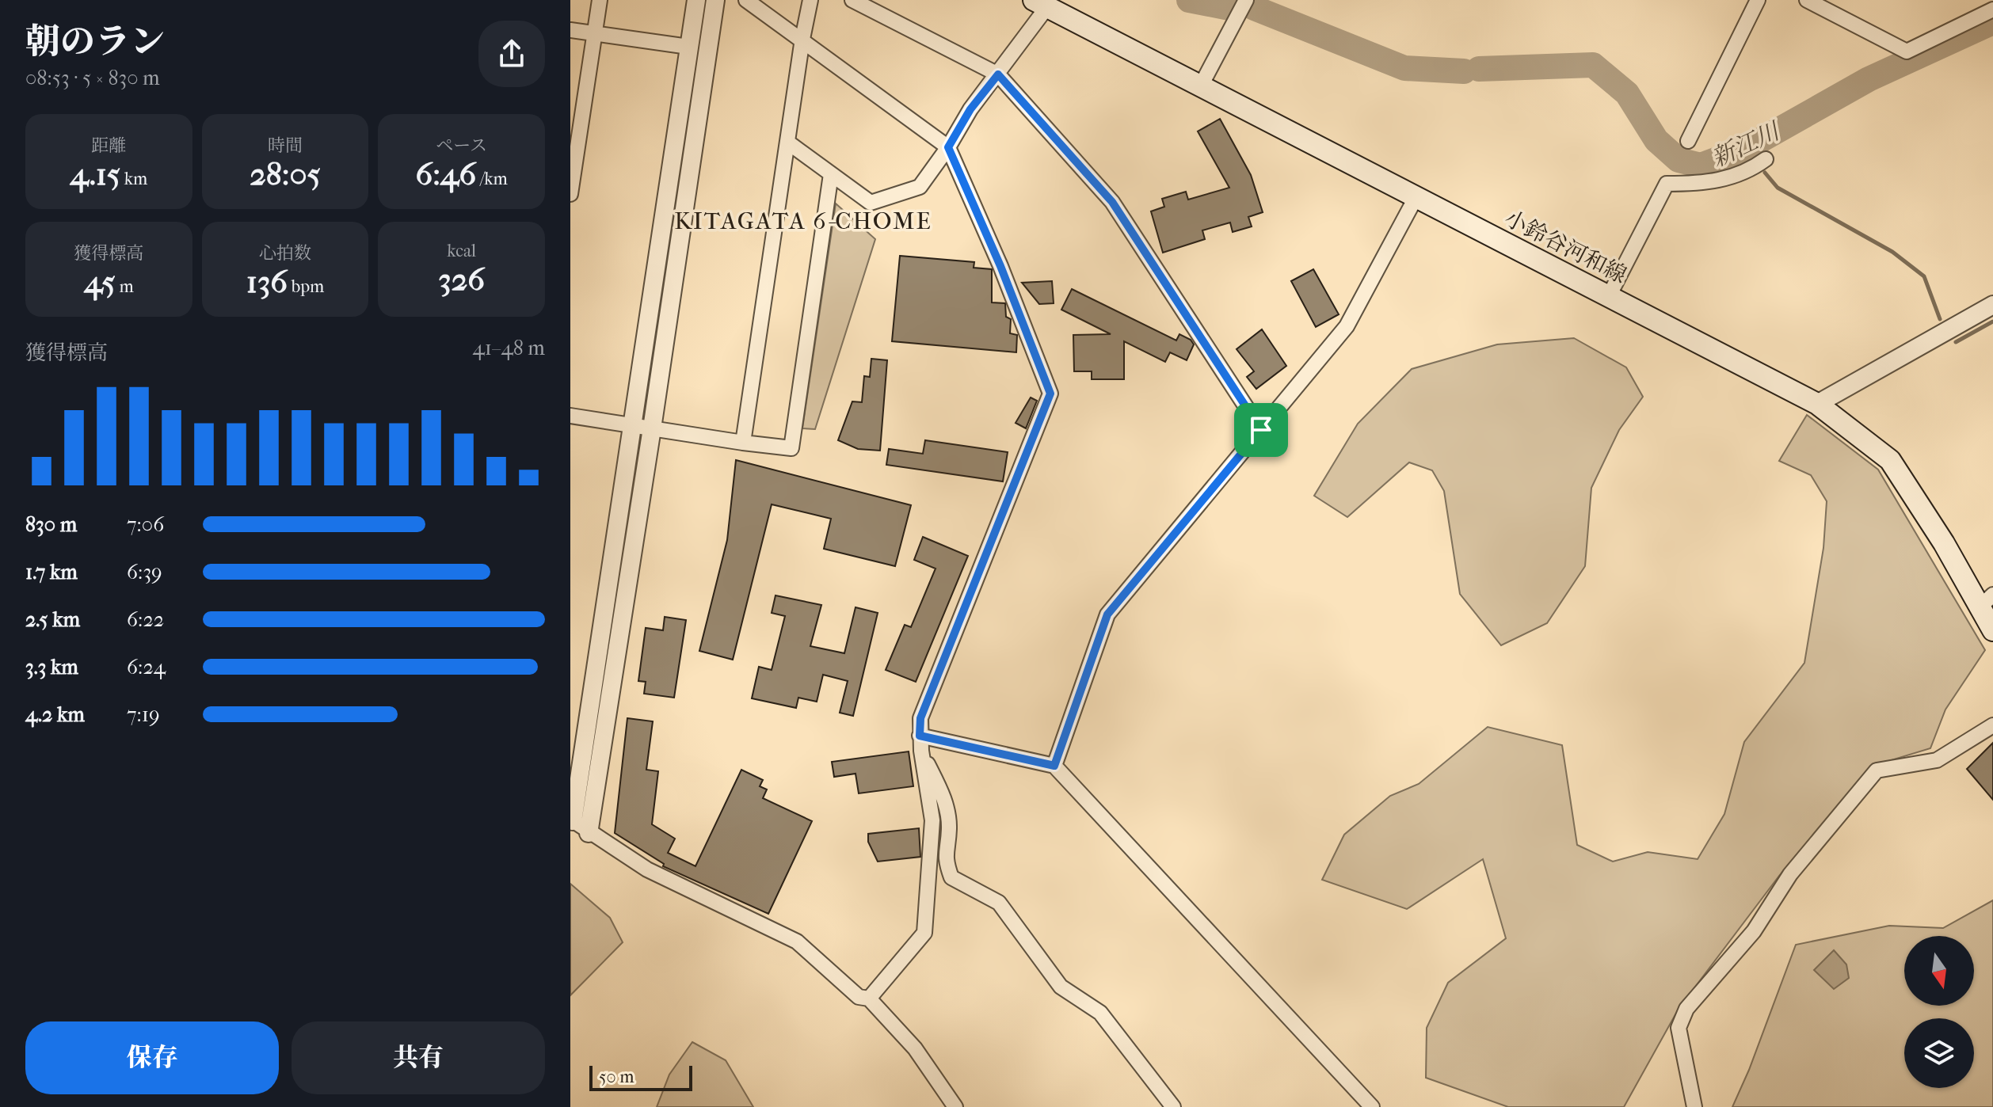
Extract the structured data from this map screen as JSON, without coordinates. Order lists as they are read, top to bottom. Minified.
{"streets":{"main road":["小鈴谷河和線"]},"districts":["KITAGATA 6-CHOME"],"water":["新江川"],"scale_bar":"50 m","north":"bottom","page":{"heading":["朝のラン","08:53 · 5 × 830 m"],"stats":[["距離","4.15 km"],["時間","28:05"],["ペース","6:46 /km"],["獲得標高","45 m"],["心拍数","136 bpm"],["kcal","326"]],"chart":["獲得標高","41–48 m"],"list":[{"name":"830 m","note":"7:06"},{"name":"1.7 km","note":"6:39"},{"name":"2.5 km","note":"6:22"},{"name":"3.3 km","note":"6:24"},{"name":"4.2 km","note":"7:19"}],"buttons":["保存","共有"],"scale":"50 m"}}
